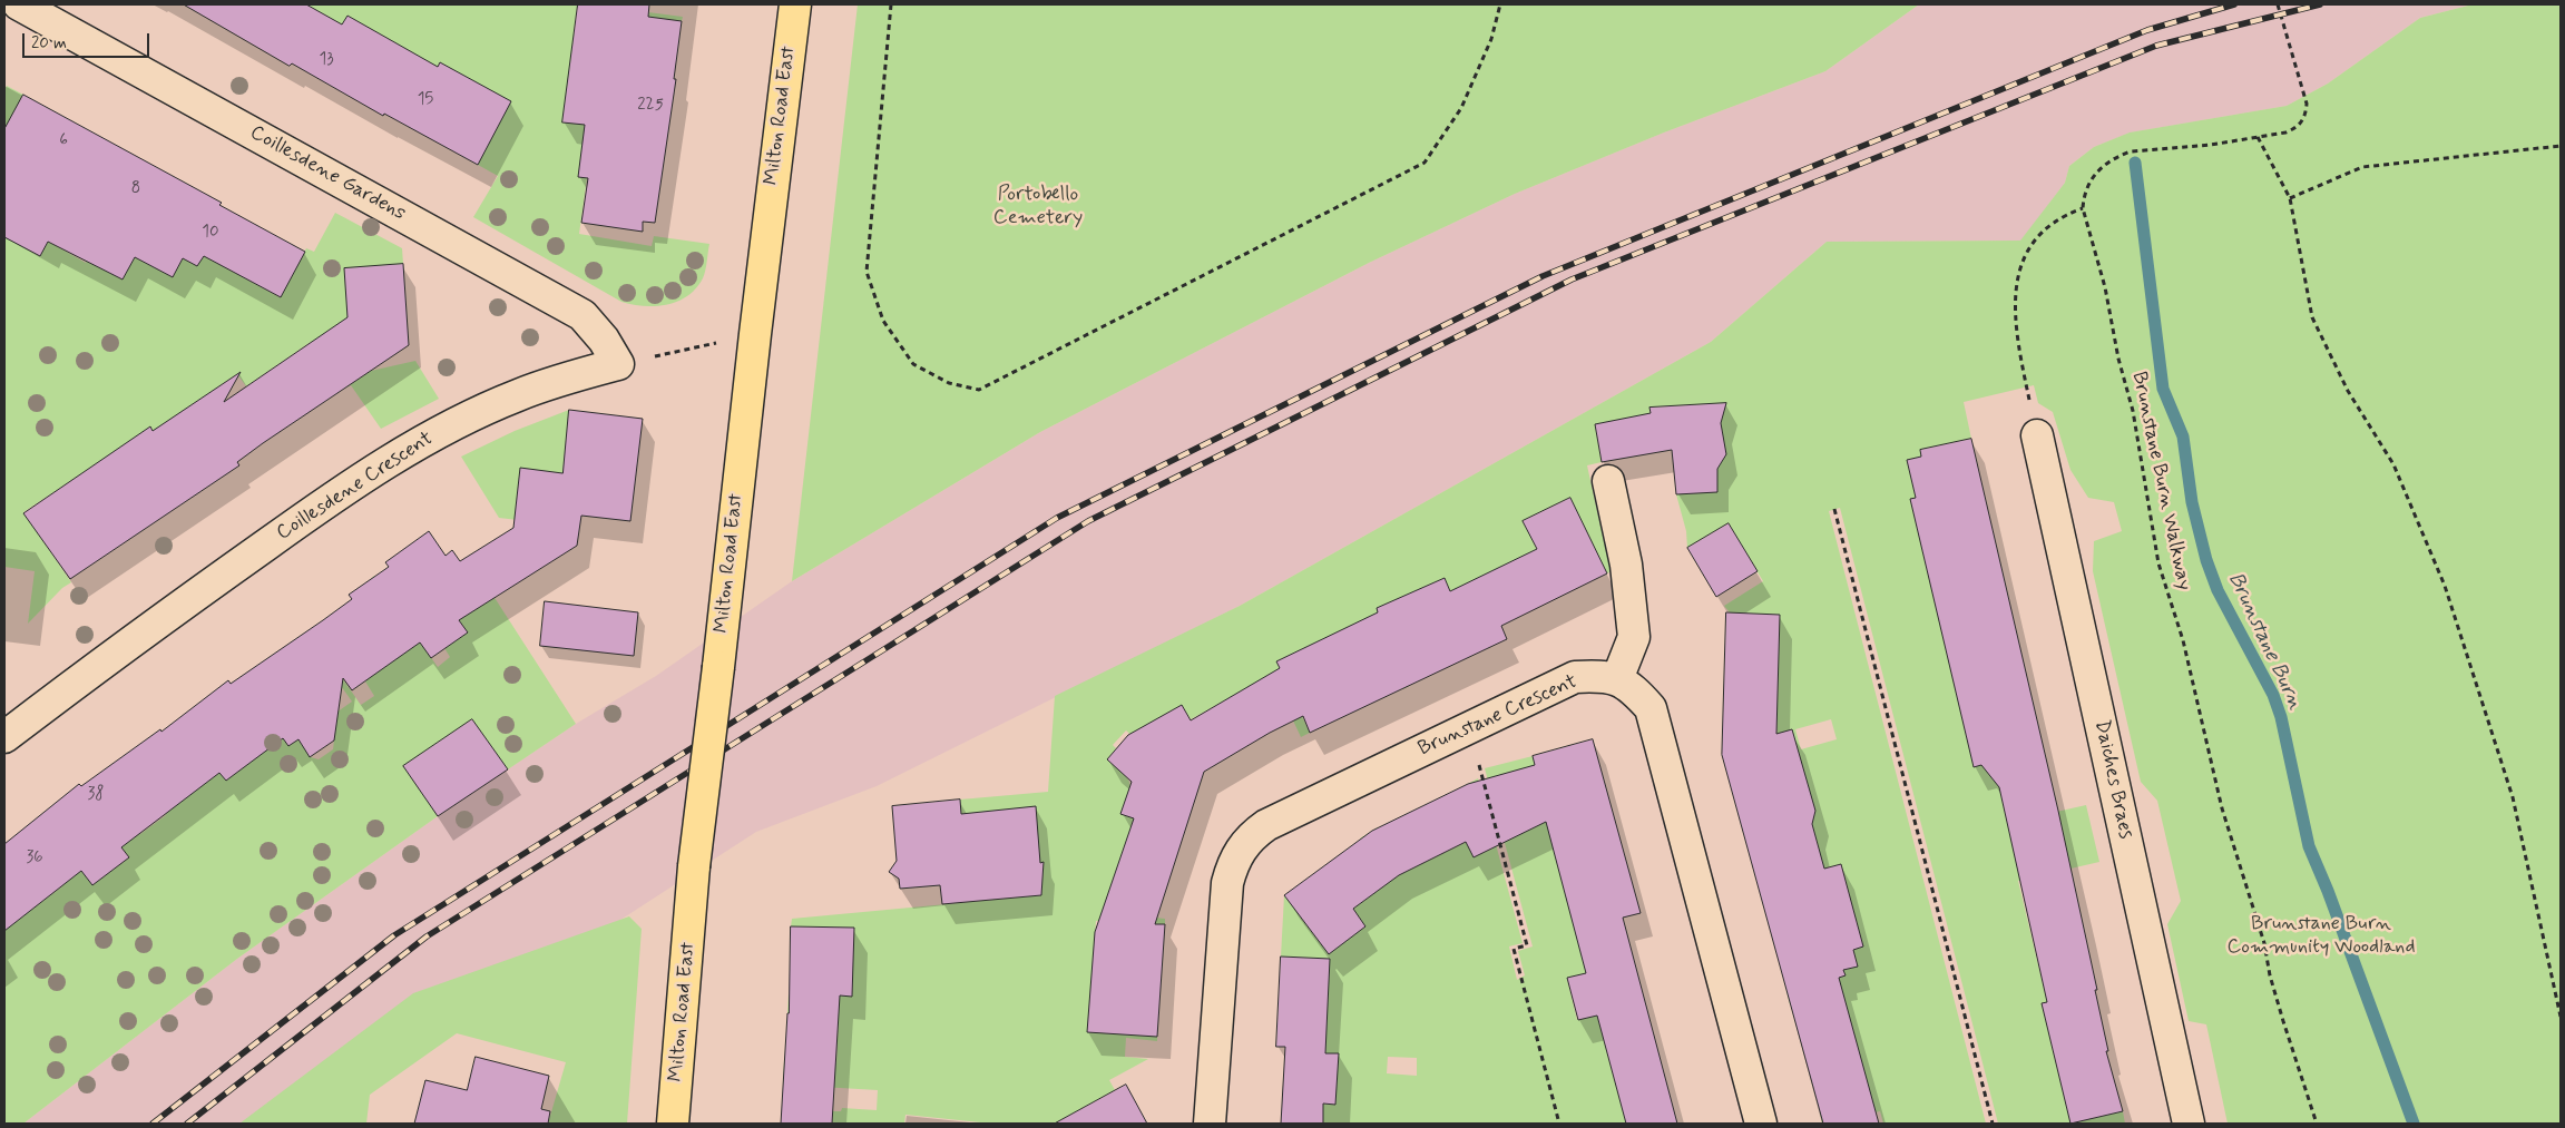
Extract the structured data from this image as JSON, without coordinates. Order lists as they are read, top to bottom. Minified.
{"streets":{"main road":["Milton Road East"],"street":["Coillesdene Gardens","Coillesdene Crescent","Brunstane Crescent","Daiches Braes"],"path":["Brunstane Burn Walkway"]},"crossings":[["Coillesdene Gardens","Coillesdene Crescent"]],"water":["Brunstane Burn"],"parks":["Portobello Cemetery","Brunstane Burn Community Woodland"],"house_numbers":["13","15","225","6","8","10","38","36"],"scale_bar":"20 m"}
